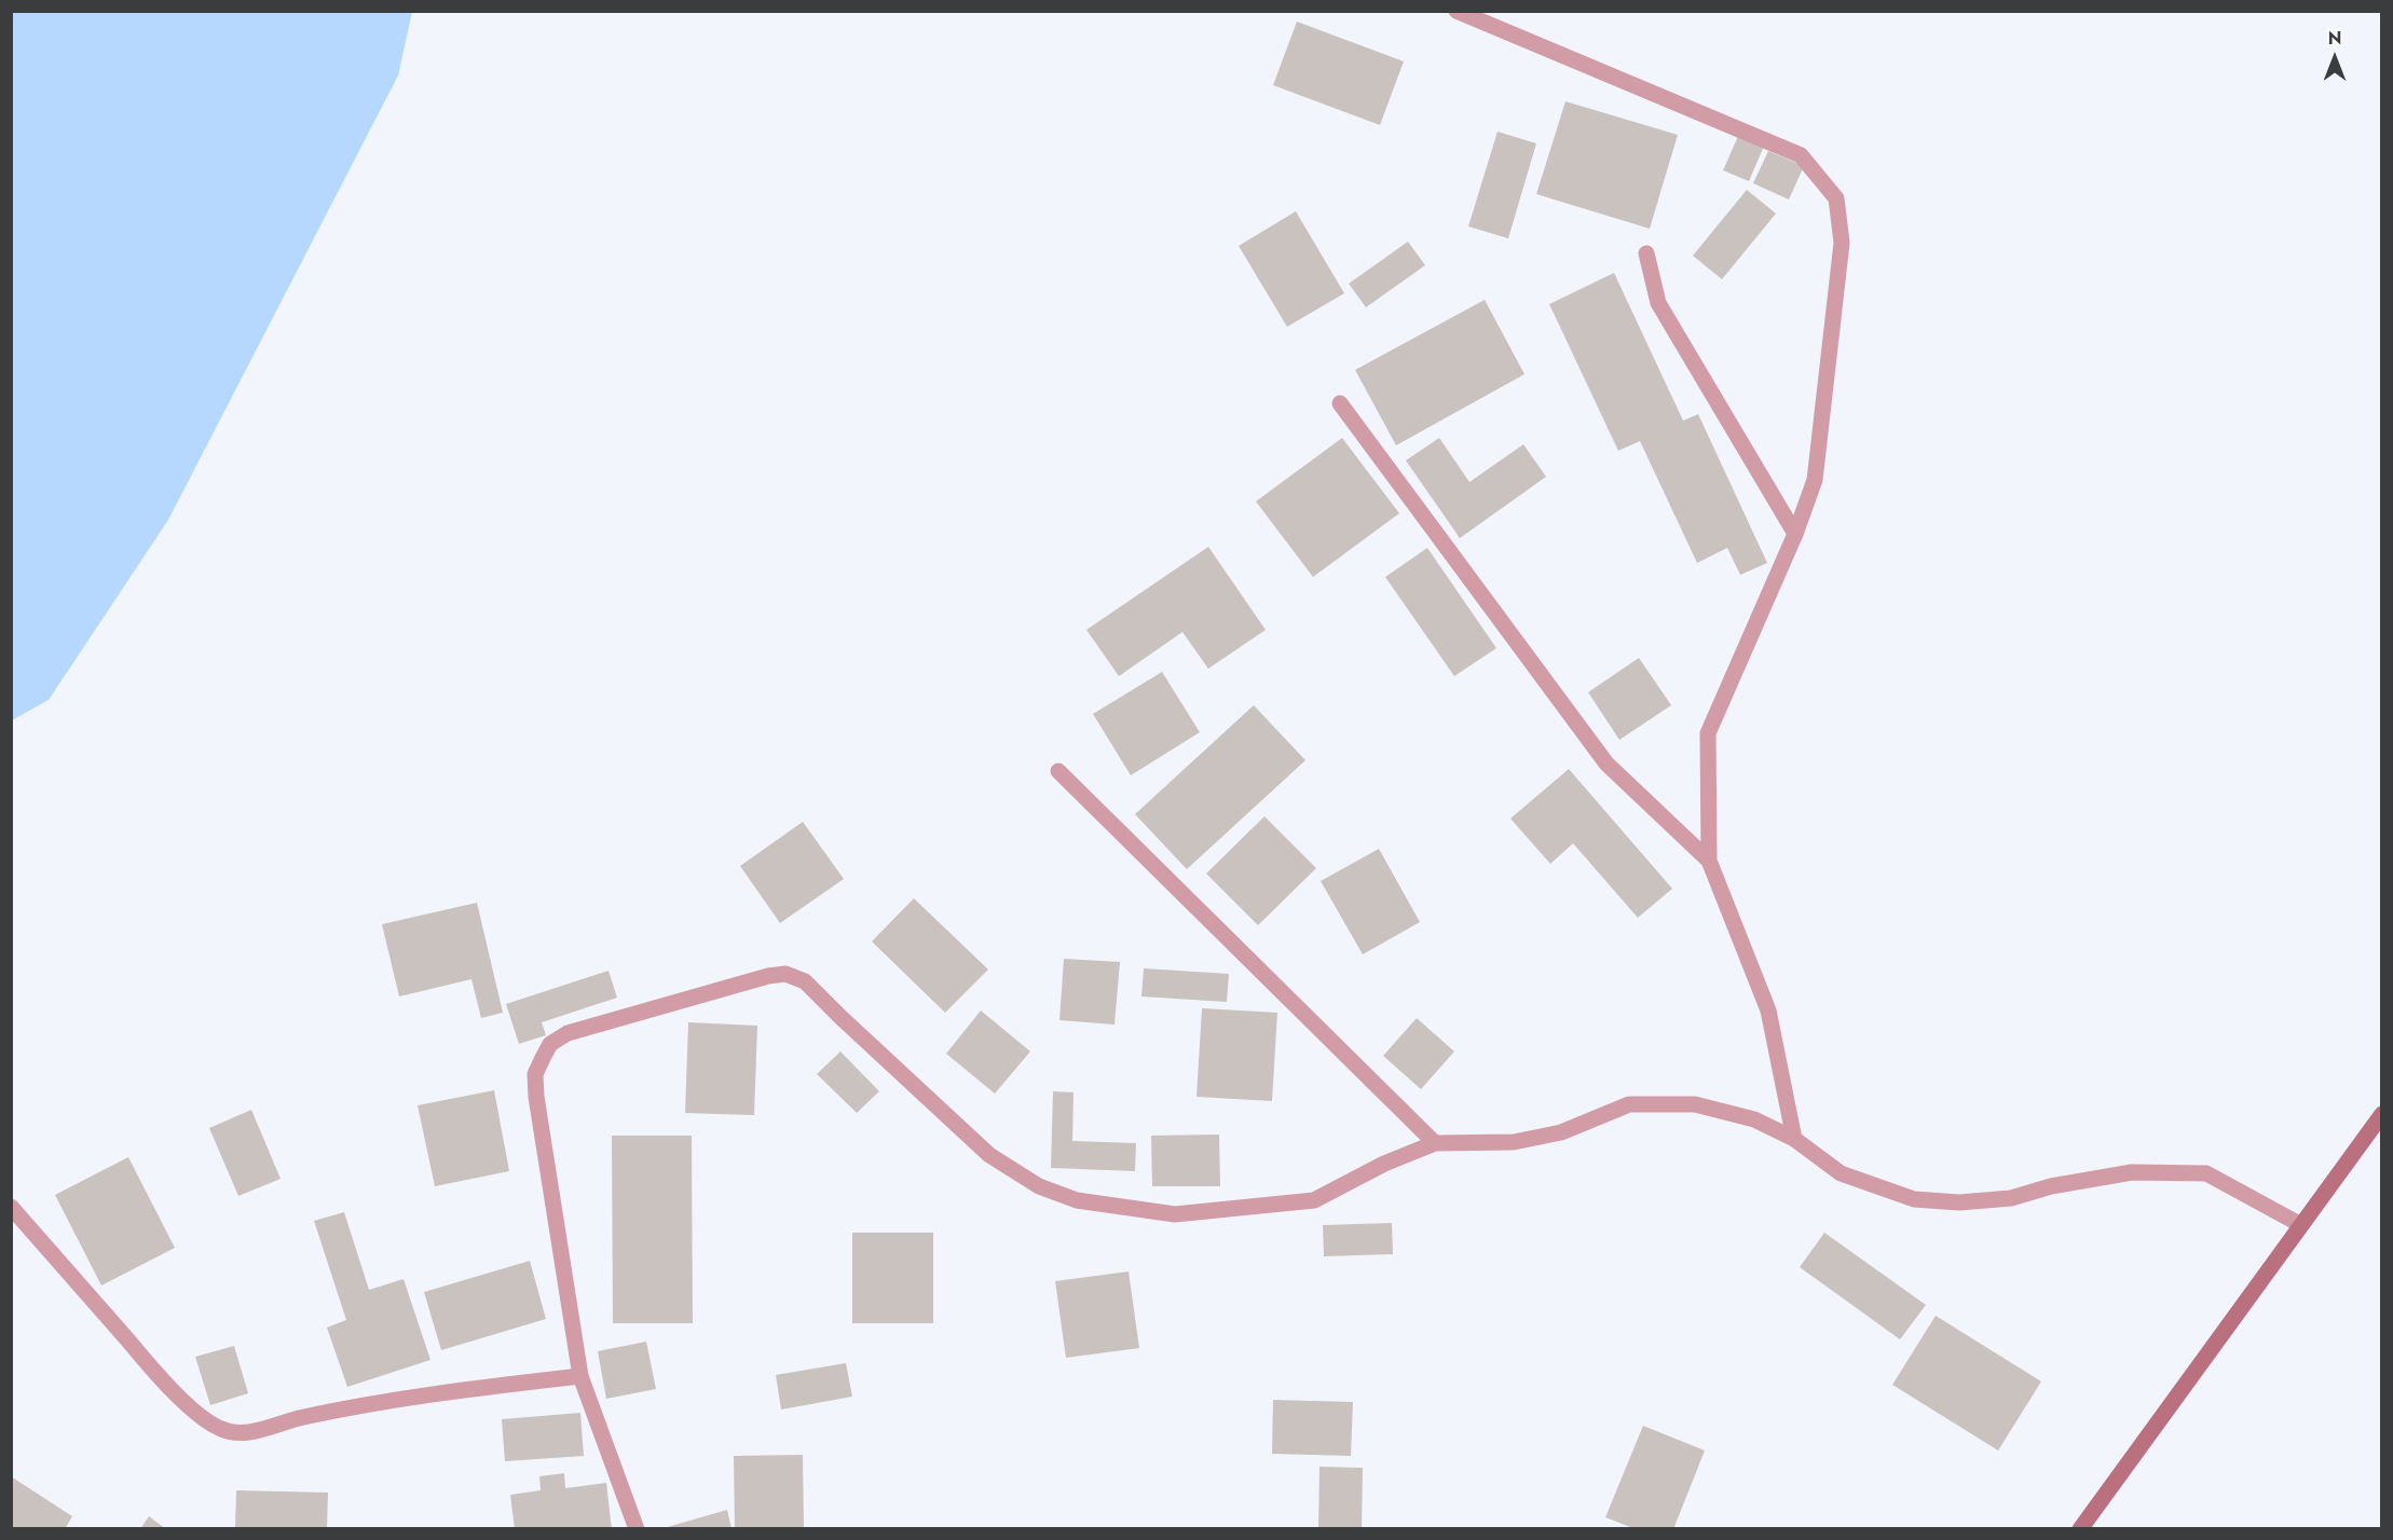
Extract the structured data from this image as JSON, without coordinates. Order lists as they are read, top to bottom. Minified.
{"north":"top"}
